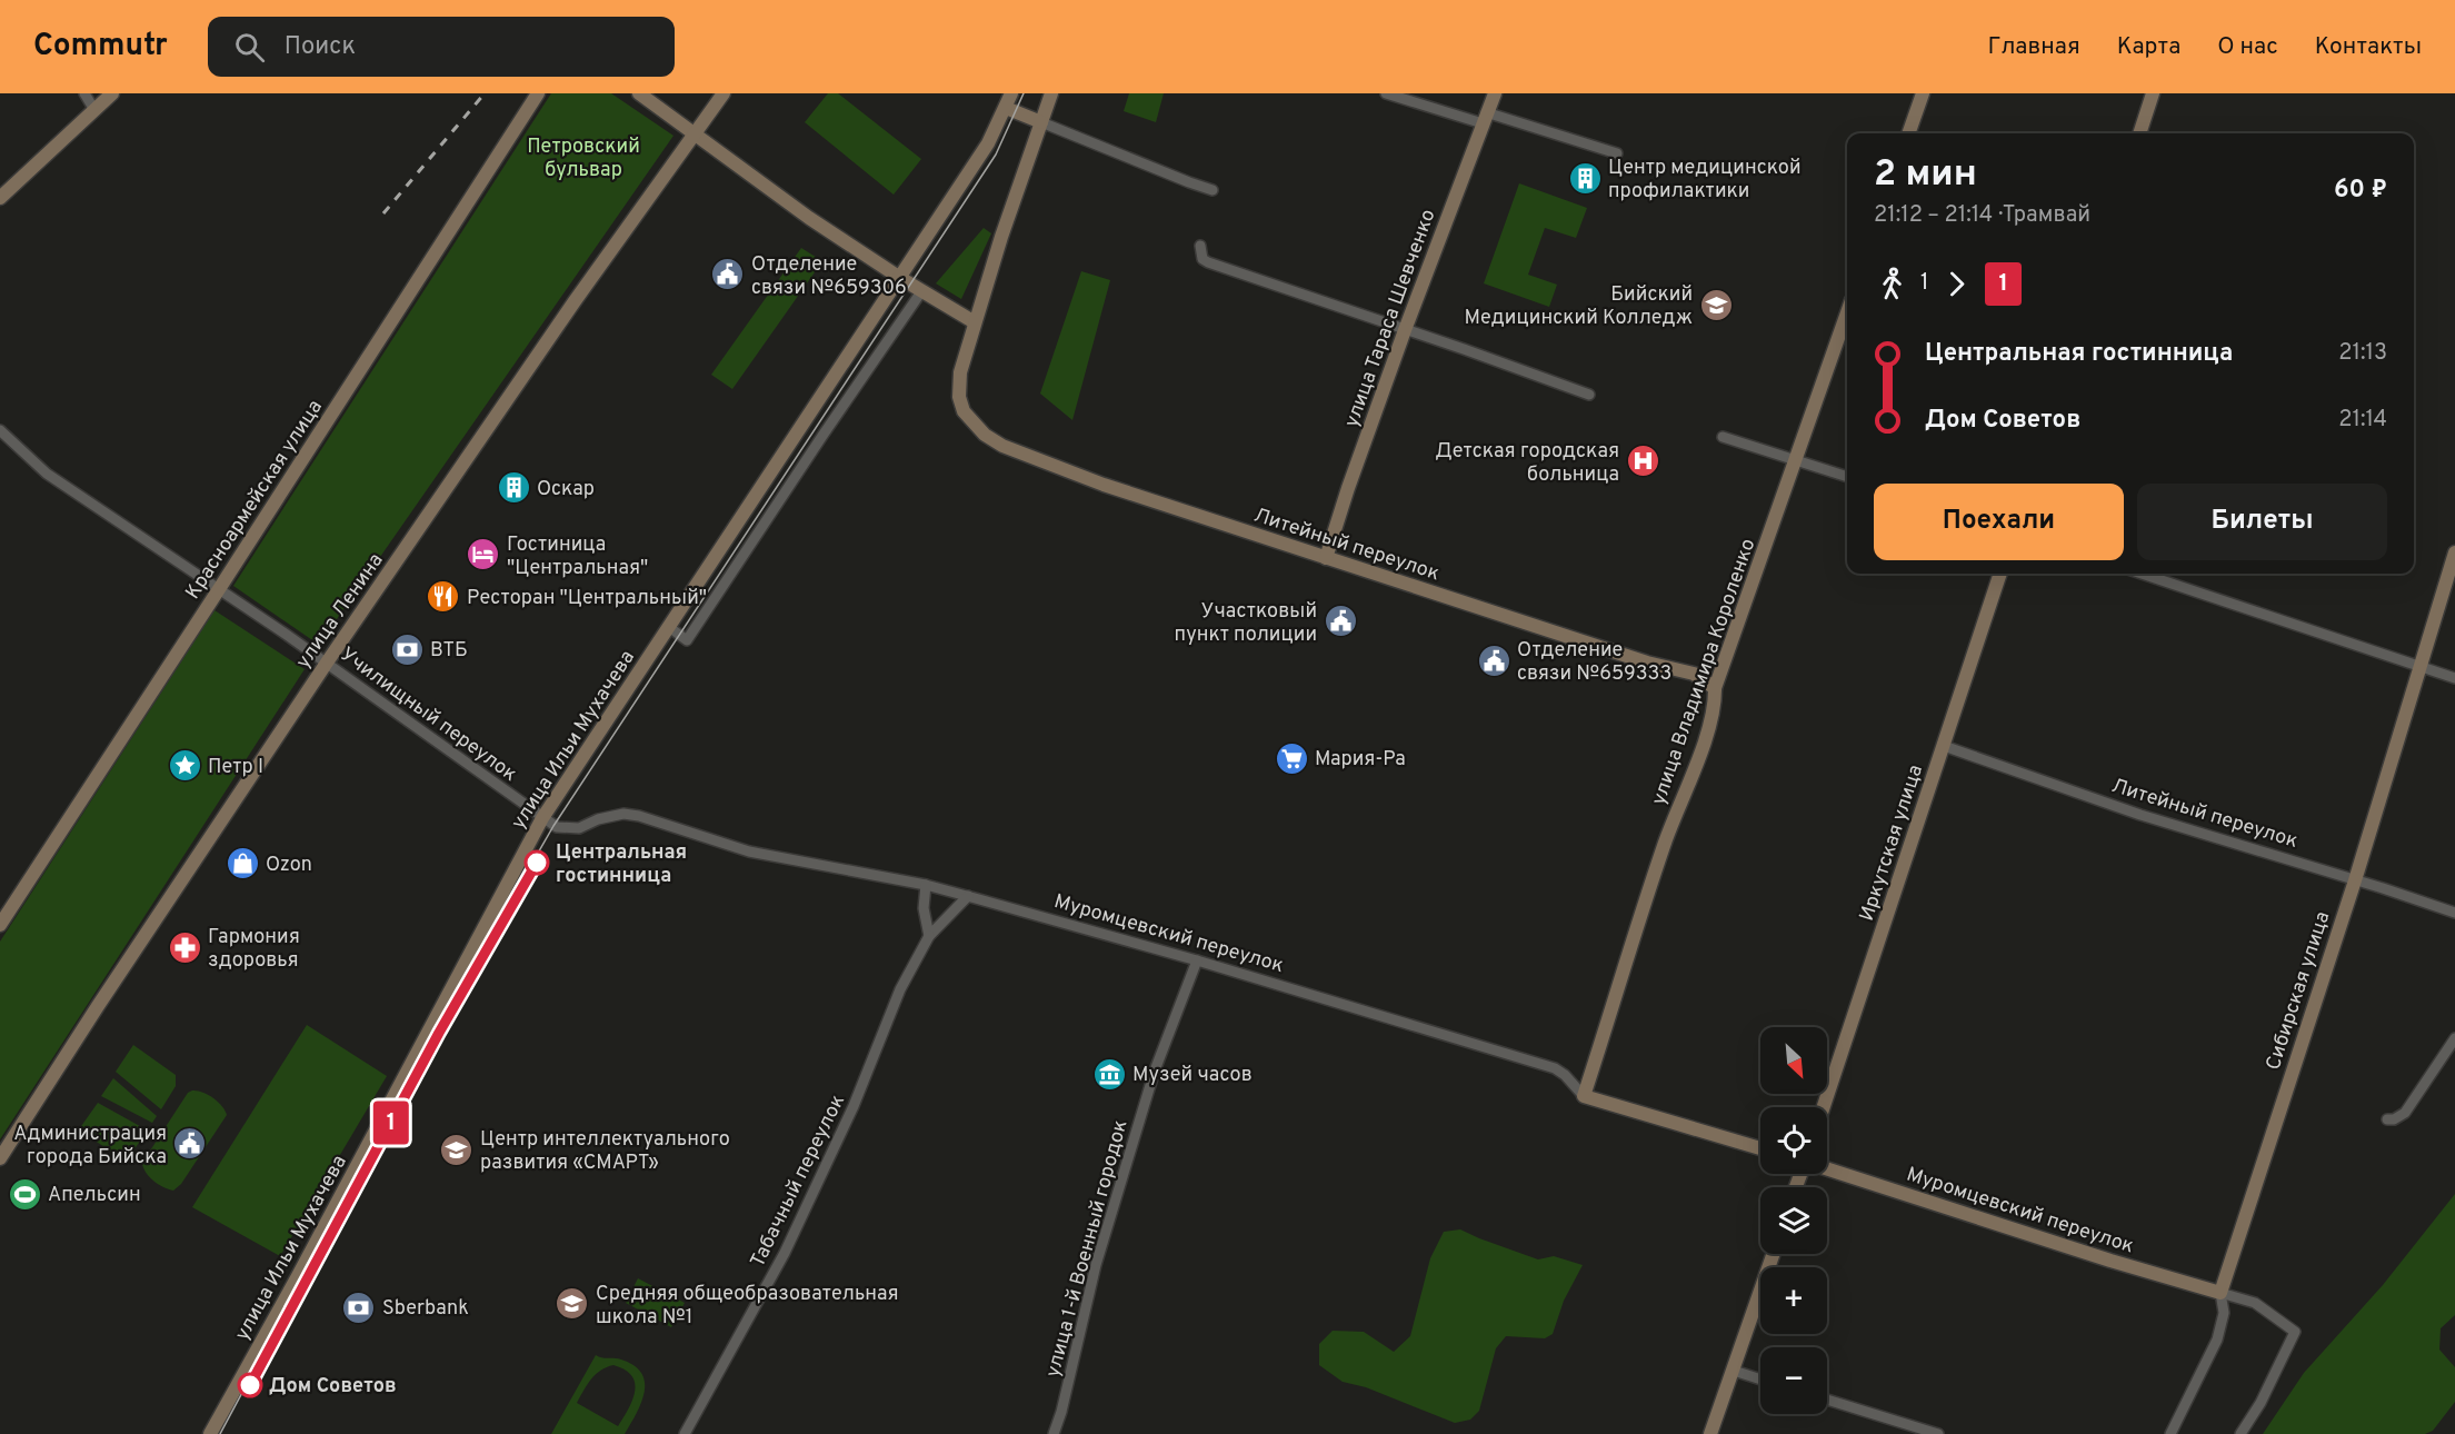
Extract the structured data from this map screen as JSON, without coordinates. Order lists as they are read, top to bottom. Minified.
{"streets":{"main road":["улица Тараса Шевченко","Красноармейская улица","Литейный переулок","улица Ленина","улица Владимира Короленко","улица Ильи Мухачева","Иркутская улица","Муромцевский переулок","Сибирская улица"],"street":["Училищный переулок","Табачный переулок","улица 1-й Военный городок"]},"crossings":[["улица Тараса Шевченко","Литейный переулок"],["Красноармейская улица","Училищный переулок"],["Литейный переулок","улица Владимира Короленко"],["Литейный переулок","Иркутская улица"],["Литейный переулок","Сибирская улица"],["улица Ленина","Училищный переулок"],["улица Владимира Короленко","Муромцевский переулок"],["Училищный переулок","улица Ильи Мухачева"],["Училищный переулок","Муромцевский переулок"],["улица Ильи Мухачева","Муромцевский переулок"],["Муромцевский переулок","Сибирская улица"],["Муромцевский переулок","Табачный переулок"],["Муромцевский переулок","улица 1-й Военный городок"]],"parks":["Петровский бульвар"],"places":{"building":["Центр медицинской профилактики","Оскар"],"public building":["Отделение связи №659306","Участковый пункт полиции","Отделение связи №659333","Администрация города Бийска"],"school or university":["Бийский Медицинский Колледж","Центр интеллектуального развития «СМАРТ»","Средняя общеобразовательная школа №1"],"hospital":["Детская городская больница"],"hotel":["Гостиница \"Центральная\""],"restaurant":["Ресторан \"Центральный\""],"bank":["ВТБ","Sberbank"],"supermarket":["Мария-Ра"],"place":["Петр I"],"other":["Центральная гостинница","Дом Советов"],"shop":["Ozon"],"pharmacy":["Гармония здоровья"],"museum":["Музей часов"],"sports":["Апельсин"]},"lines":["tram line 1"],"north":"bottom right","page":{"header":"Commutr","search":"Поиск","nav":["Главная","Карта","О нас","Контакты"],"on_map":"1","heading":["2 мин","21:12 – 21:14 · Трамвай","60 ₽"],"legs":["1","1"],"list":[{"name":"Центральная гостинница","value":"21:13"},{"name":"Дом Советов","value":"21:14"}],"buttons":["Поехали","Билеты"],"map_buttons":["+","−"]}}
